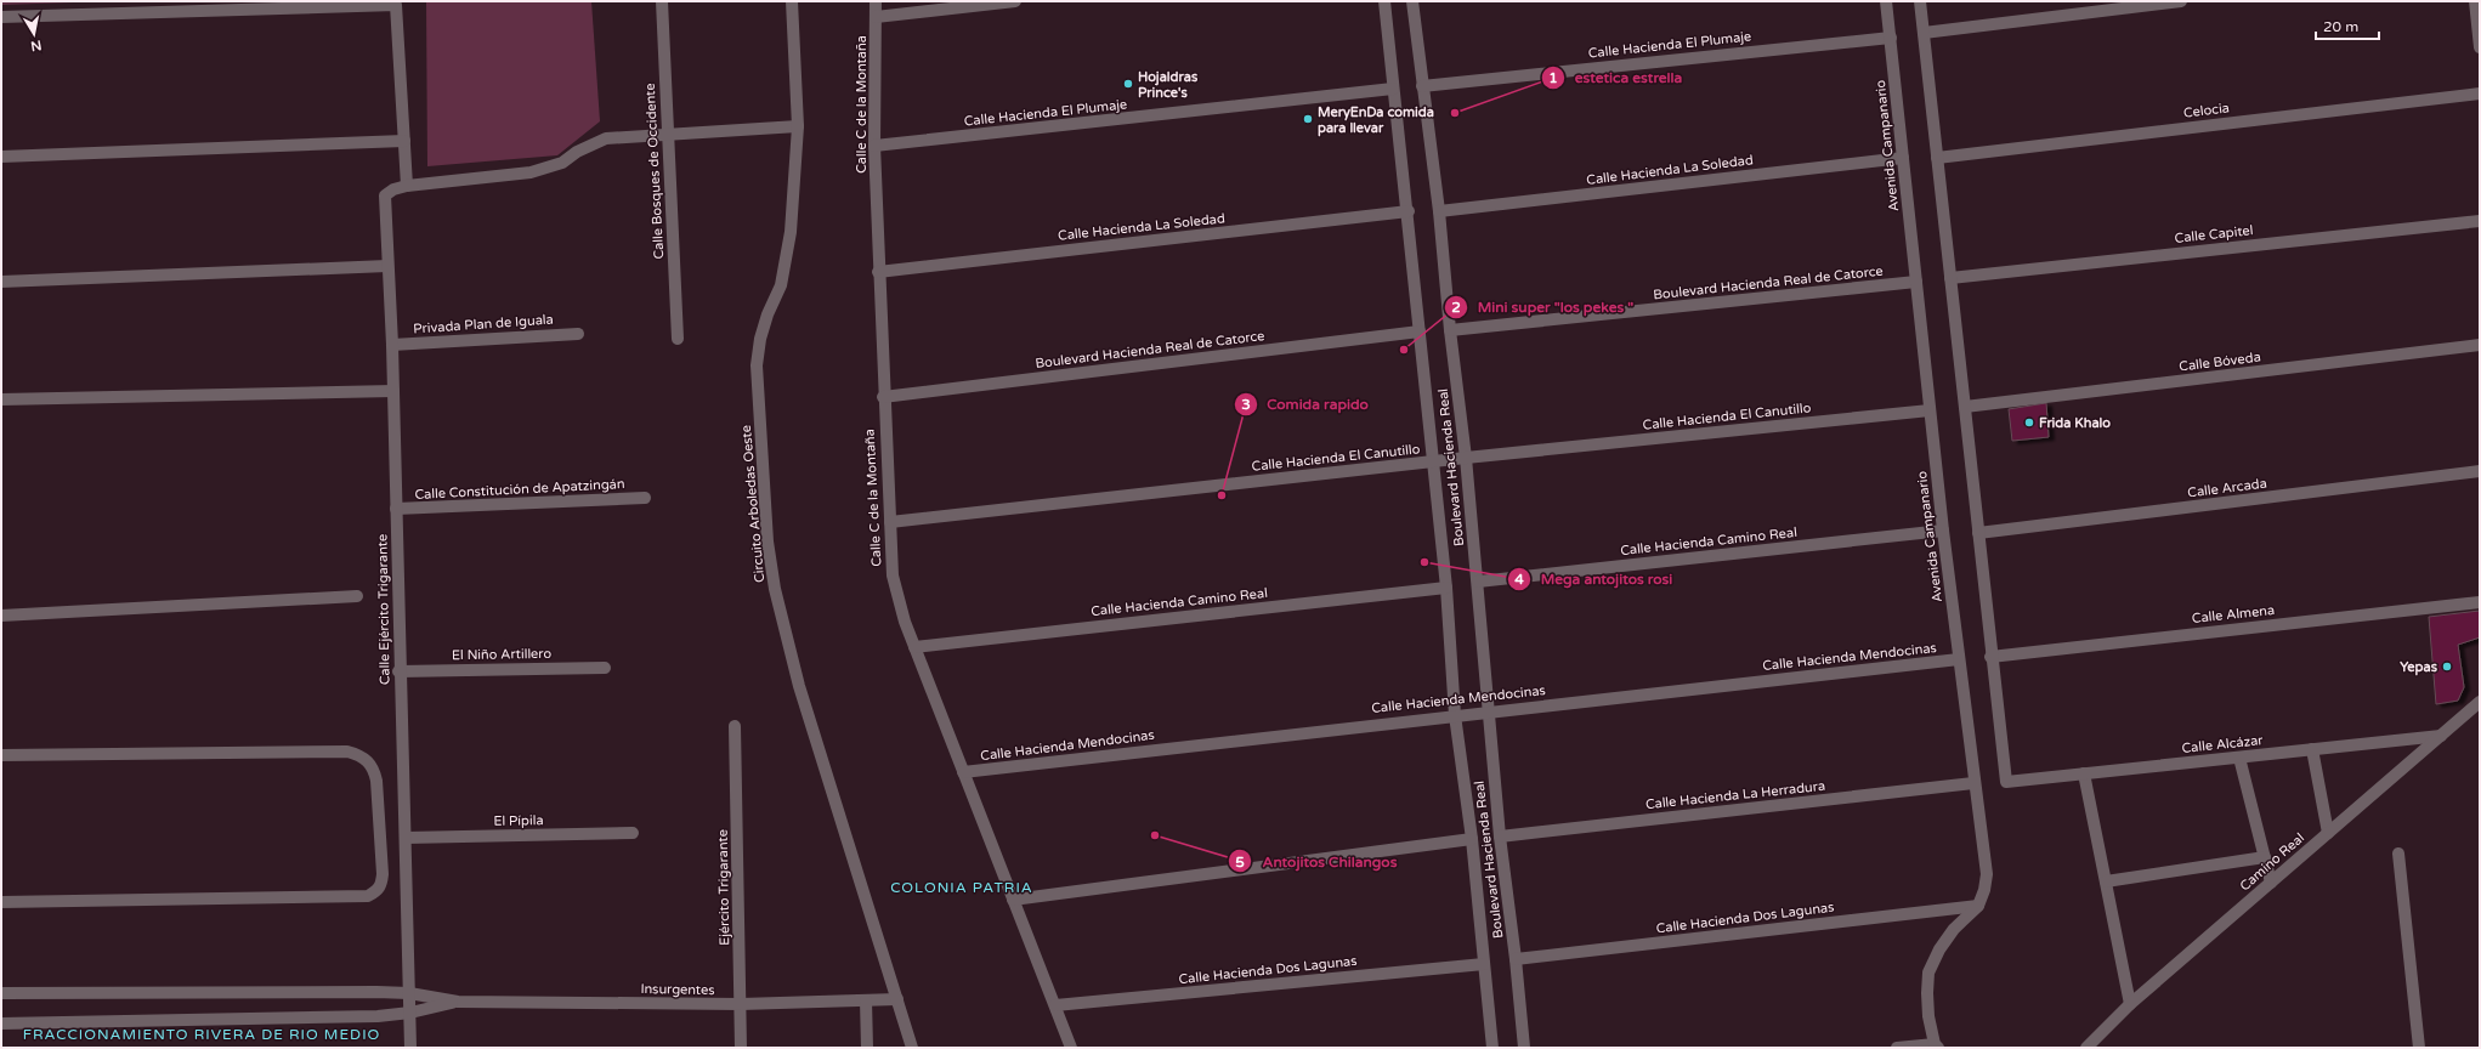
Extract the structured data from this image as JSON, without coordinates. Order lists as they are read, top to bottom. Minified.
{"streets":{"street":["Calle Hacienda El Plumaje","Calle C de la Montaña","Celocia","Avenida Campanario","Calle Hacienda La Soledad","Calle Bosques de Occidente","Calle Capitel","Boulevard Hacienda Real de Catorce","Privada Plan de Iguala","Calle Bóveda","Calle Hacienda El Canutillo","Boulevard Hacienda Real","Calle Arcada","Calle Constitución de Apatzingán","Circuito Arboledas Oeste","Calle Hacienda Camino Real","Calle Ejército Trigarante","Calle Almena","El Niño Artillero","Calle Hacienda Mendocinas","Calle Alcázar","Calle Hacienda La Herradura","El Pípila","Camino Real","Ejército Trigarante","Calle Hacienda Dos Lagunas","Insurgentes"]},"crossings":[["Calle Hacienda El Plumaje","Calle C de la Montaña"],["Calle Hacienda El Plumaje","Avenida Campanario"],["Calle Hacienda El Plumaje","Boulevard Hacienda Real"],["Calle C de la Montaña","Calle Hacienda La Soledad"],["Calle C de la Montaña","Boulevard Hacienda Real de Catorce"],["Calle C de la Montaña","Calle Hacienda El Canutillo"],["Calle C de la Montaña","Calle Hacienda Camino Real"],["Calle C de la Montaña","Calle Hacienda Mendocinas"],["Calle C de la Montaña","Calle Hacienda Dos Lagunas"],["Avenida Campanario","Calle Hacienda La Soledad"],["Avenida Campanario","Boulevard Hacienda Real de Catorce"],["Avenida Campanario","Calle Hacienda El Canutillo"],["Avenida Campanario","Calle Hacienda Camino Real"],["Avenida Campanario","Calle Hacienda Mendocinas"],["Avenida Campanario","Calle Hacienda La Herradura"],["Avenida Campanario","Calle Hacienda Dos Lagunas"],["Calle Hacienda La Soledad","Boulevard Hacienda Real"],["Boulevard Hacienda Real de Catorce","Boulevard Hacienda Real"],["Privada Plan de Iguala","Calle Ejército Trigarante"],["Calle Hacienda El Canutillo","Boulevard Hacienda Real"],["Boulevard Hacienda Real","Calle Hacienda Camino Real"],["Boulevard Hacienda Real","Calle Hacienda Mendocinas"],["Boulevard Hacienda Real","Calle Hacienda La Herradura"],["Boulevard Hacienda Real","Calle Hacienda Dos Lagunas"],["Calle Constitución de Apatzingán","Calle Ejército Trigarante"],["Circuito Arboledas Oeste","Insurgentes"],["Calle Ejército Trigarante","El Niño Artillero"],["Calle Ejército Trigarante","El Pípila"],["Calle Ejército Trigarante","Insurgentes"],["Calle Almena","Calle Alcázar"],["Calle Alcázar","Camino Real"],["Ejército Trigarante","Insurgentes"]],"districts":["COLONIA PATRIA","FRACCIONAMIENTO RIVERA DE RIO MEDIO"],"places":["Hojaldras Prince's","estetica estrella","MeryEnDa comida para llevar","Mini super \"los pekes \"","Frida Khalo","Comida rapido","Mega antojitos rosi","Yepas","Antojitos Chilangos"],"scale_bar":"20 m","north":"bottom"}
